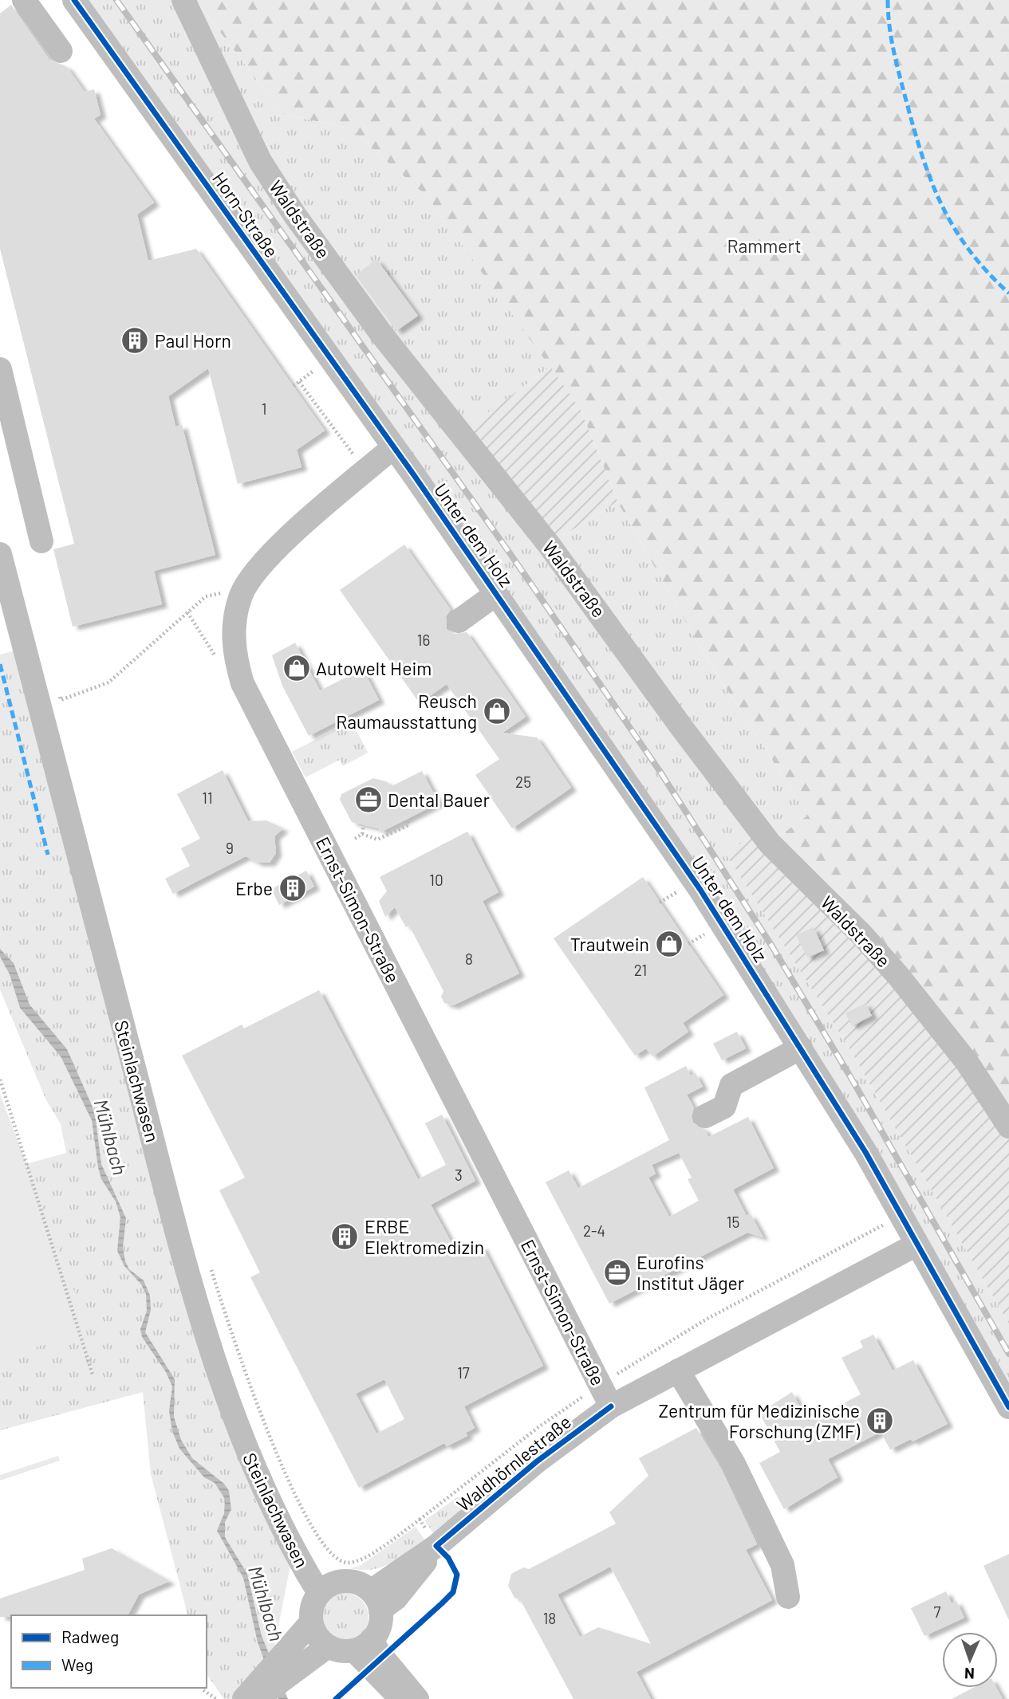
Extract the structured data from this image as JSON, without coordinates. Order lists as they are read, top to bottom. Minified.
{"streets":{"street":["Horn-Straße","Waldstraße","Unter dem Holz","Ernst-Simon-Straße","Steinlachwasen","Waldhörnlestraße"]},"crossings":[["Horn-Straße","Unter dem Holz"],["Horn-Straße","Ernst-Simon-Straße"],["Unter dem Holz","Ernst-Simon-Straße"],["Unter dem Holz","Waldhörnlestraße"],["Ernst-Simon-Straße","Waldhörnlestraße"],["Steinlachwasen","Waldhörnlestraße"]],"water":["Mühlbach"],"parks":["Rammert"],"places":{"building":["Paul Horn","Erbe","ERBE Elektromedizin","Zentrum für Medizinische Forschung (ZMF)"],"shop":["Autowelt Heim","Reusch Raumausstattung","Trautwein"],"office":["Dental Bauer","Eurofins Institut Jäger"]},"house_numbers":["1","16","25","11","9","10","8","21","3","15","2-4","17","7","18"],"legend":["Radweg","Weg"],"north":"bottom"}
